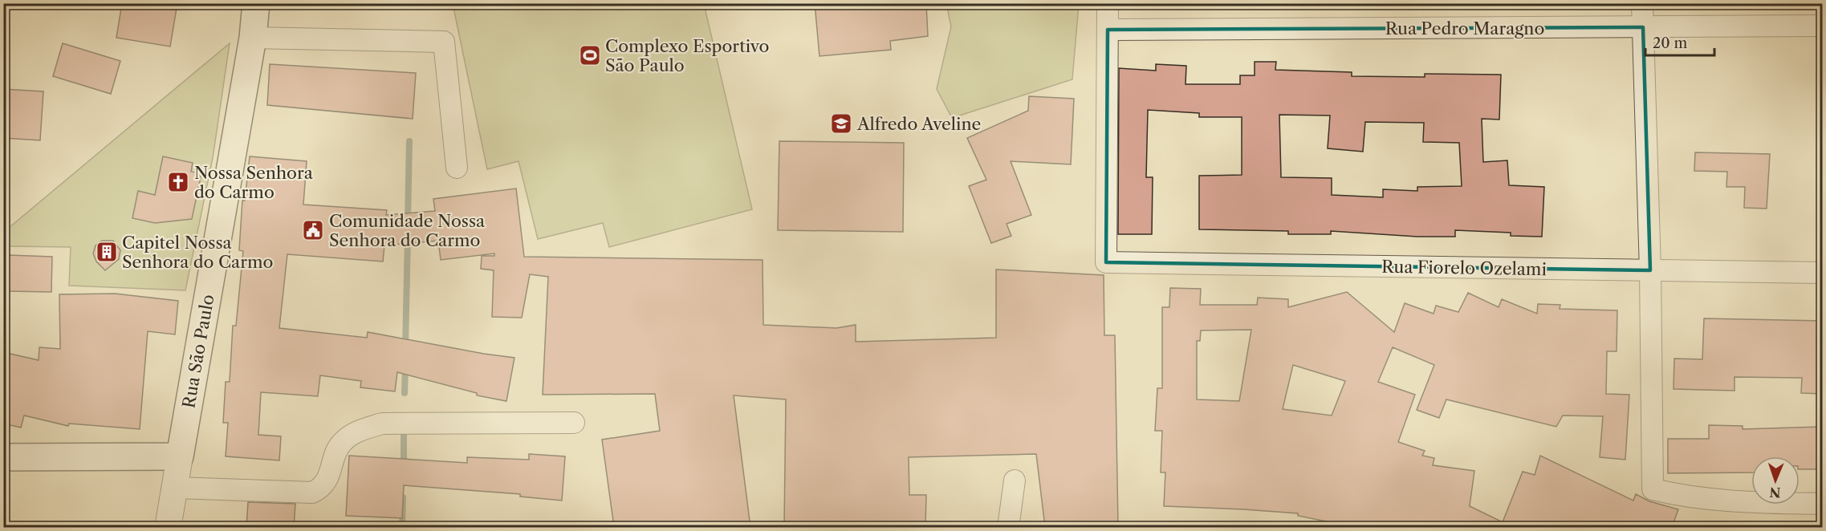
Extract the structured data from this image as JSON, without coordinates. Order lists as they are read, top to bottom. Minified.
{"streets":{"main road":["Rua São Paulo"],"street":["Rua Pedro Maragno","Rua Fiorelo Ozelami"]},"crossings":[["Rua Pedro Maragno","Rua Fiorelo Ozelami"]],"places":{"sports":["Complexo Esportivo São Paulo"],"school or university":["Alfredo Aveline"],"church":["Nossa Senhora do Carmo"],"public building":["Comunidade Nossa Senhora do Carmo"],"building":["Capitel Nossa Senhora do Carmo"]},"scale_bar":"20 m","north":"bottom"}
